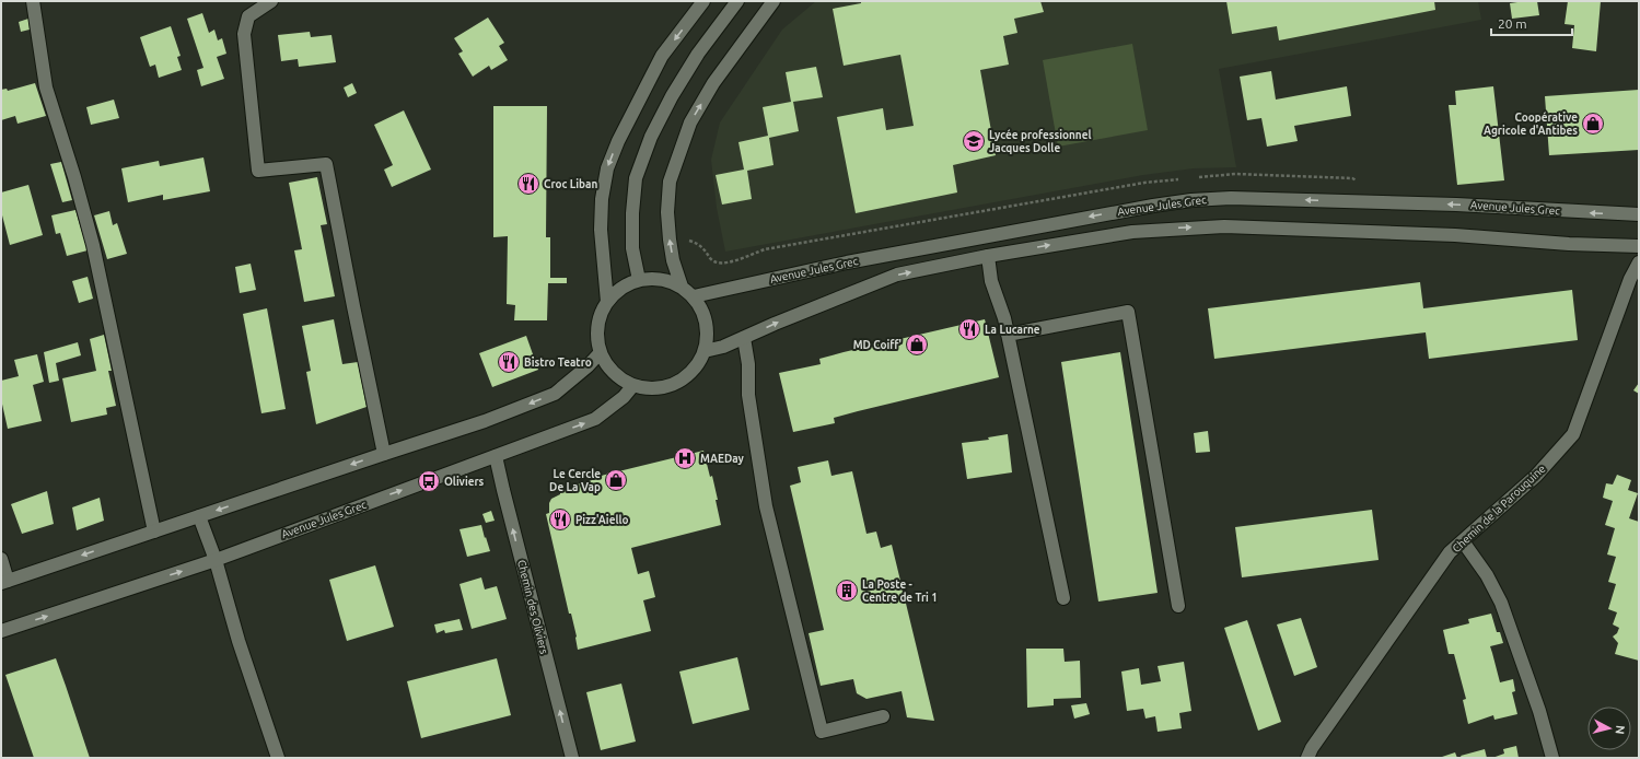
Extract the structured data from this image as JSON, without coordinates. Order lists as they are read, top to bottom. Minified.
{"streets":{"street":["Avenue Jules Grec","Chemin de la Parouquine","Chemin des Oliviers"]},"crossings":[["Avenue Jules Grec","Chemin des Oliviers"]],"one_way":["Chemin des Oliviers"],"places":{"shop":["Coopérative Agricole d'Antibes","MD Coiff'","Le Cercle De La Vap"],"school or university":["Lycée professionnel Jacques Dolle"],"restaurant":["Croc Liban","La Lucarne","Bistro Teatro","Pizz'Aiello"],"hospital":["MAEDay"],"bus stop":["Oliviers"],"building":["La Poste - Centre de Tri 1"]},"scale_bar":"20 m","north":"right"}
